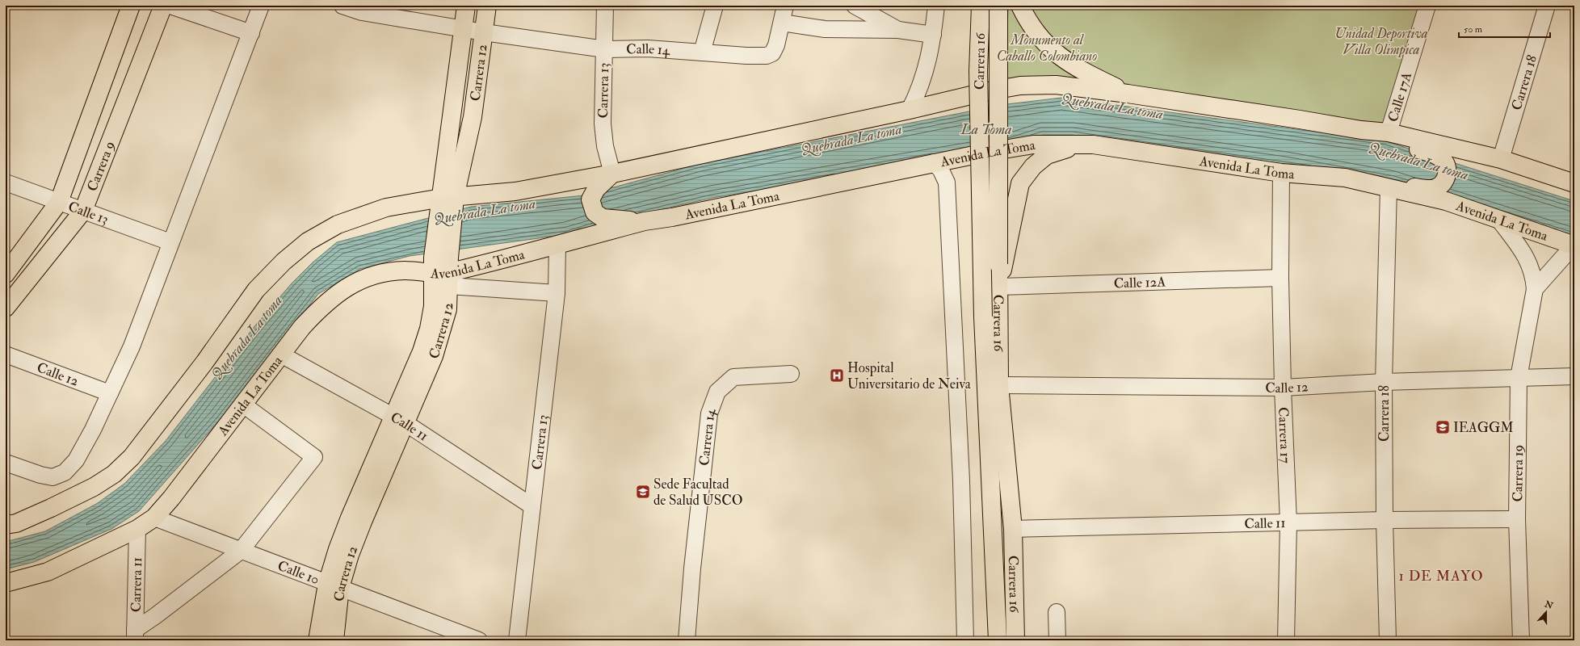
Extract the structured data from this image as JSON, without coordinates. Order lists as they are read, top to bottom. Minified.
{"streets":{"main road":["Carrera 16","Carrera 12","Avenida La Toma","Carrera 9"],"street":["Calle 14","Carrera 18","Carrera 13","Calle 17A","Calle 13","Calle 12A","Calle 12","Calle 11","Carrera 17","Carrera 14","Carrera 19","Calle 10","Carrera 11"]},"crossings":[["Calle 14","Carrera 12"],["Calle 14","Carrera 13"],["Carrera 16","Calle 12A"],["Carrera 16","Calle 12"],["Carrera 16","Calle 11"],["Carrera 12","Avenida La Toma"],["Carrera 12","Calle 11"],["Carrera 12","Calle 10"],["Carrera 18","Avenida La Toma"],["Carrera 18","Calle 12"],["Carrera 18","Calle 11"],["Carrera 13","Avenida La Toma"],["Carrera 13","Calle 11"],["Avenida La Toma","Calle 11"],["Avenida La Toma","Carrera 17"],["Avenida La Toma","Calle 10"],["Avenida La Toma","Carrera 11"],["Carrera 9","Calle 13"],["Calle 12A","Carrera 17"],["Calle 12","Carrera 17"],["Calle 12","Carrera 19"],["Calle 11","Carrera 17"],["Calle 11","Carrera 19"]],"districts":["1 DE MAYO"],"water":["Quebrada La toma","La Toma"],"parks":["Unidad Deportiva Villa Olimpica","Monumento al Caballo Colombiano"],"places":{"hospital":["Hospital Universitario de Neiva"],"school or university":["IEAGGM","Sede Facultad de Salud USCO"]},"scale_bar":"50 m","north":"top"}
